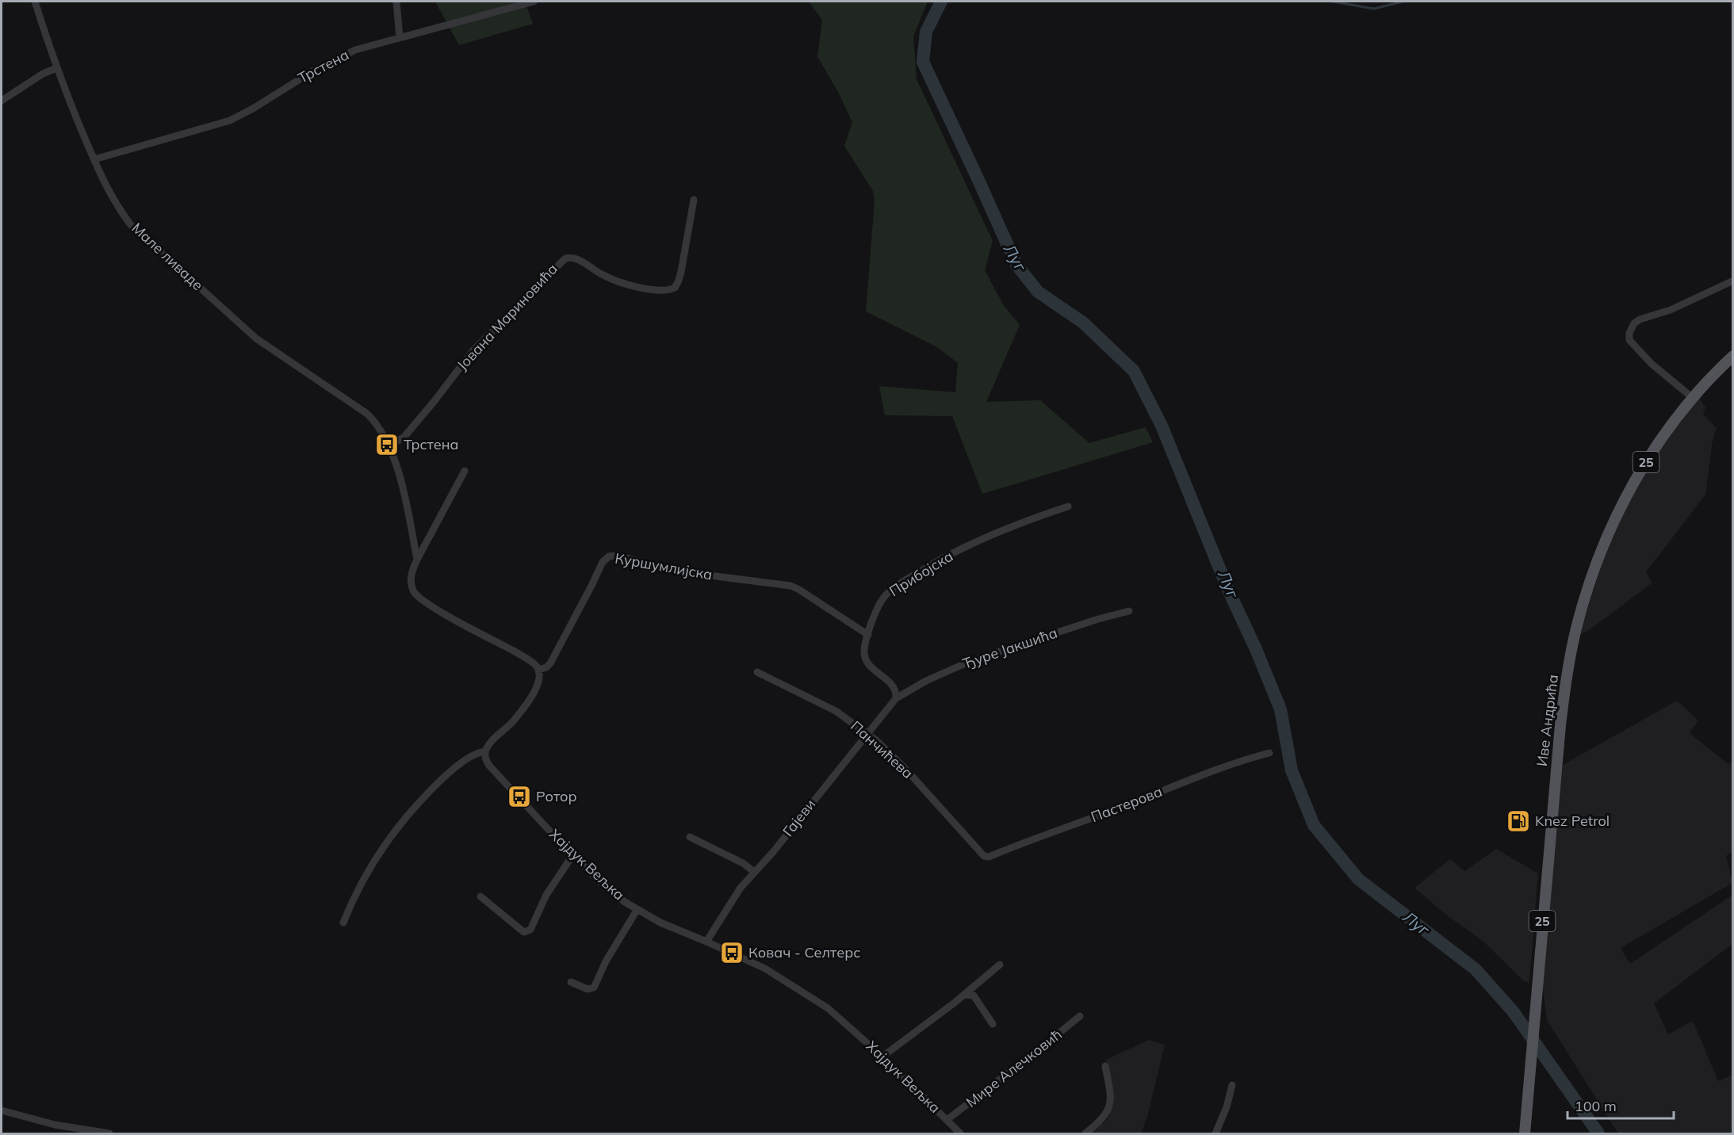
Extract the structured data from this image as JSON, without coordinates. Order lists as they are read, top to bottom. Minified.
{"streets":{"main road":["25","Иве Андрића"],"street":["Трстена","Мале ливаде","Јована Мариновића","Куршумлијска","Прибојска","Ђуре Јакшића","Панчићева","Пастерова","Гајеви","Хајдук Вељка","Мире Алечковић"]},"crossings":[["Трстена","Мале ливаде"],["Мале ливаде","Јована Мариновића"],["Куршумлијска","Прибојска"],["Прибојска","Ђуре Јакшића"],["Прибојска","Гајеви"],["Ђуре Јакшића","Гајеви"],["Панчићева","Пастерова"],["Панчићева","Гајеви"],["Гајеви","Хајдук Вељка"],["Хајдук Вељка","Мире Алечковић"]],"water":["Луг"],"places":{"bus stop":["Трстена","Ротор","Ковач - Селтерс"],"fuel station":["Knez Petrol"]},"scale_bar":"100 m"}
